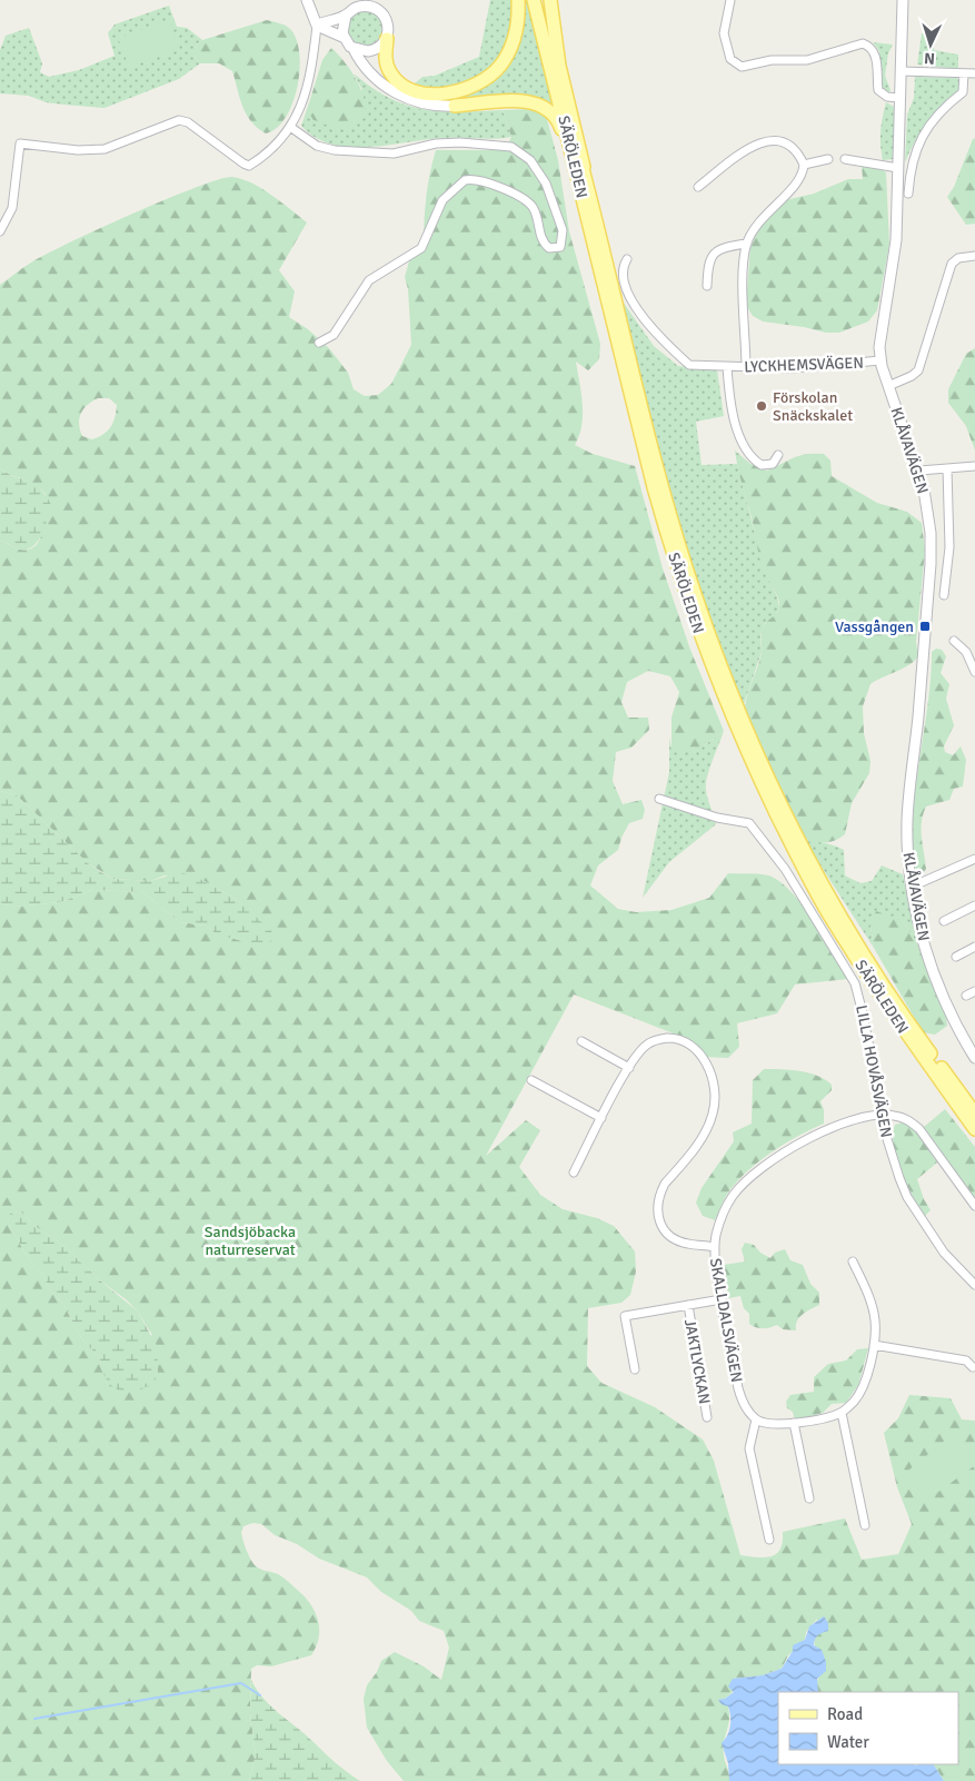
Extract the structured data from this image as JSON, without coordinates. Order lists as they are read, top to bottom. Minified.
{"streets":{"main road":["SÄRÖLEDEN"],"street":["LYCKHEMSVÄGEN","KLÅVAVÄGEN","LILLA HOVÅSVÄGEN","SKALLDALSVÄGEN","JAKTLYCKAN"]},"crossings":[["LYCKHEMSVÄGEN","KLÅVAVÄGEN"],["LILLA HOVÅSVÄGEN","SKALLDALSVÄGEN"],["SKALLDALSVÄGEN","JAKTLYCKAN"]],"parks":["Sandsjöbacka naturreservat"],"places":{"other":["Förskolan Snäckskalet"],"transit":["Vassgången"]},"legend":["Road","Water"],"north":"bottom"}
